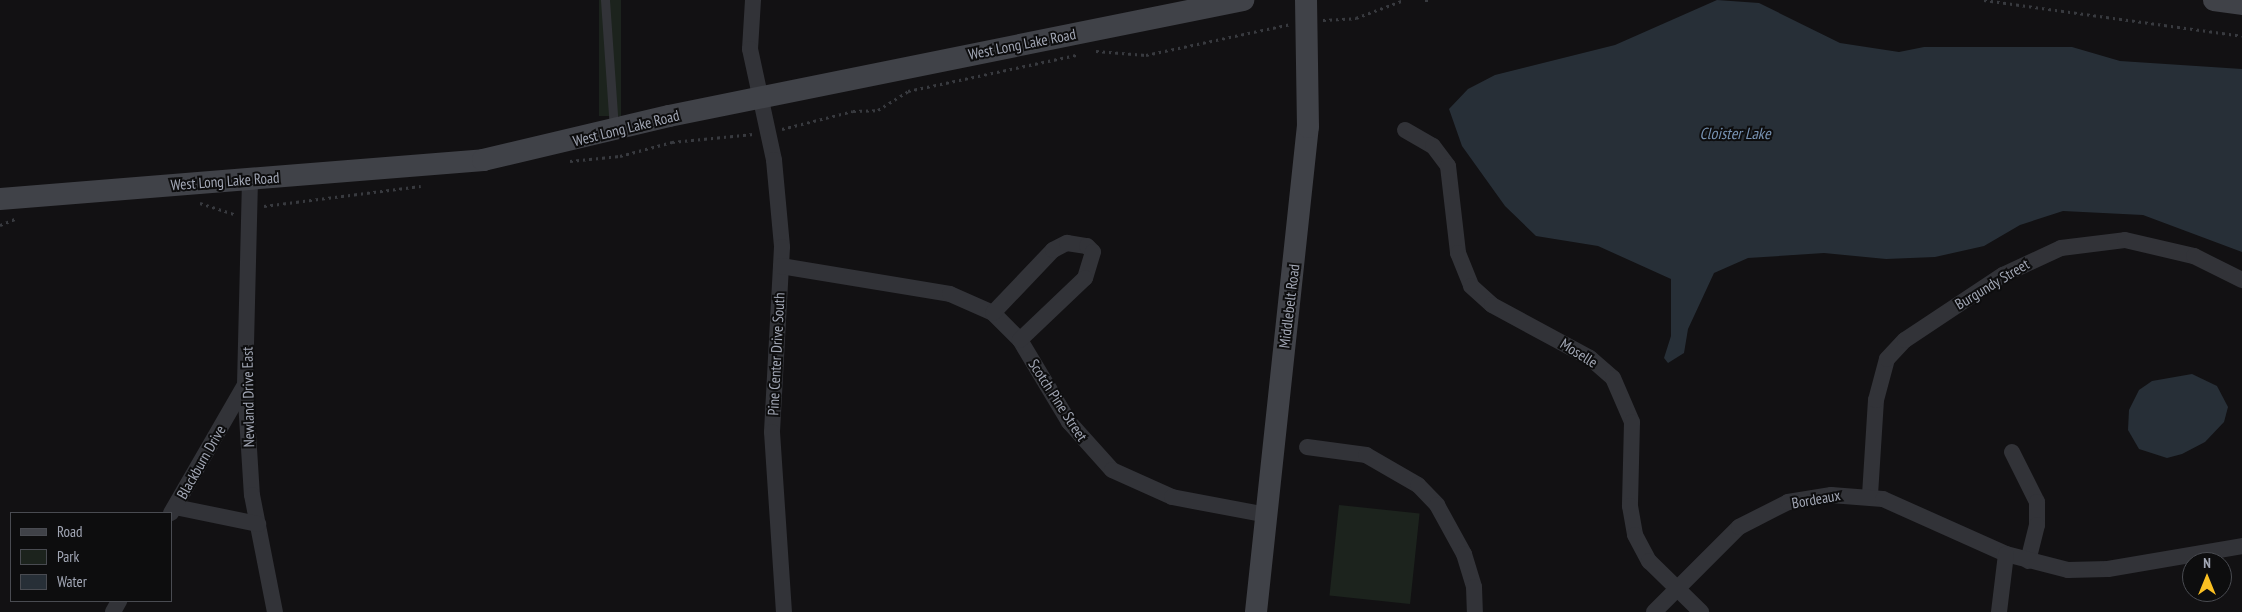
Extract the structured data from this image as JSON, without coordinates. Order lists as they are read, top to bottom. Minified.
{"streets":{"main road":["West Long Lake Road","Middlebelt Road"],"street":["Burgundy Street","Moselle","Pine Center Drive South","Newland Drive East","Scotch Pine Street","Blackburn Drive","Bordeaux"]},"crossings":[["West Long Lake Road","Pine Center Drive South"],["West Long Lake Road","Newland Drive East"],["Burgundy Street","Bordeaux"],["Middlebelt Road","Scotch Pine Street"],["Moselle","Bordeaux"],["Pine Center Drive South","Scotch Pine Street"],["Newland Drive East","Blackburn Drive"]],"water":["Cloister Lake"],"legend":["Road","Park","Water"],"north":"top"}
